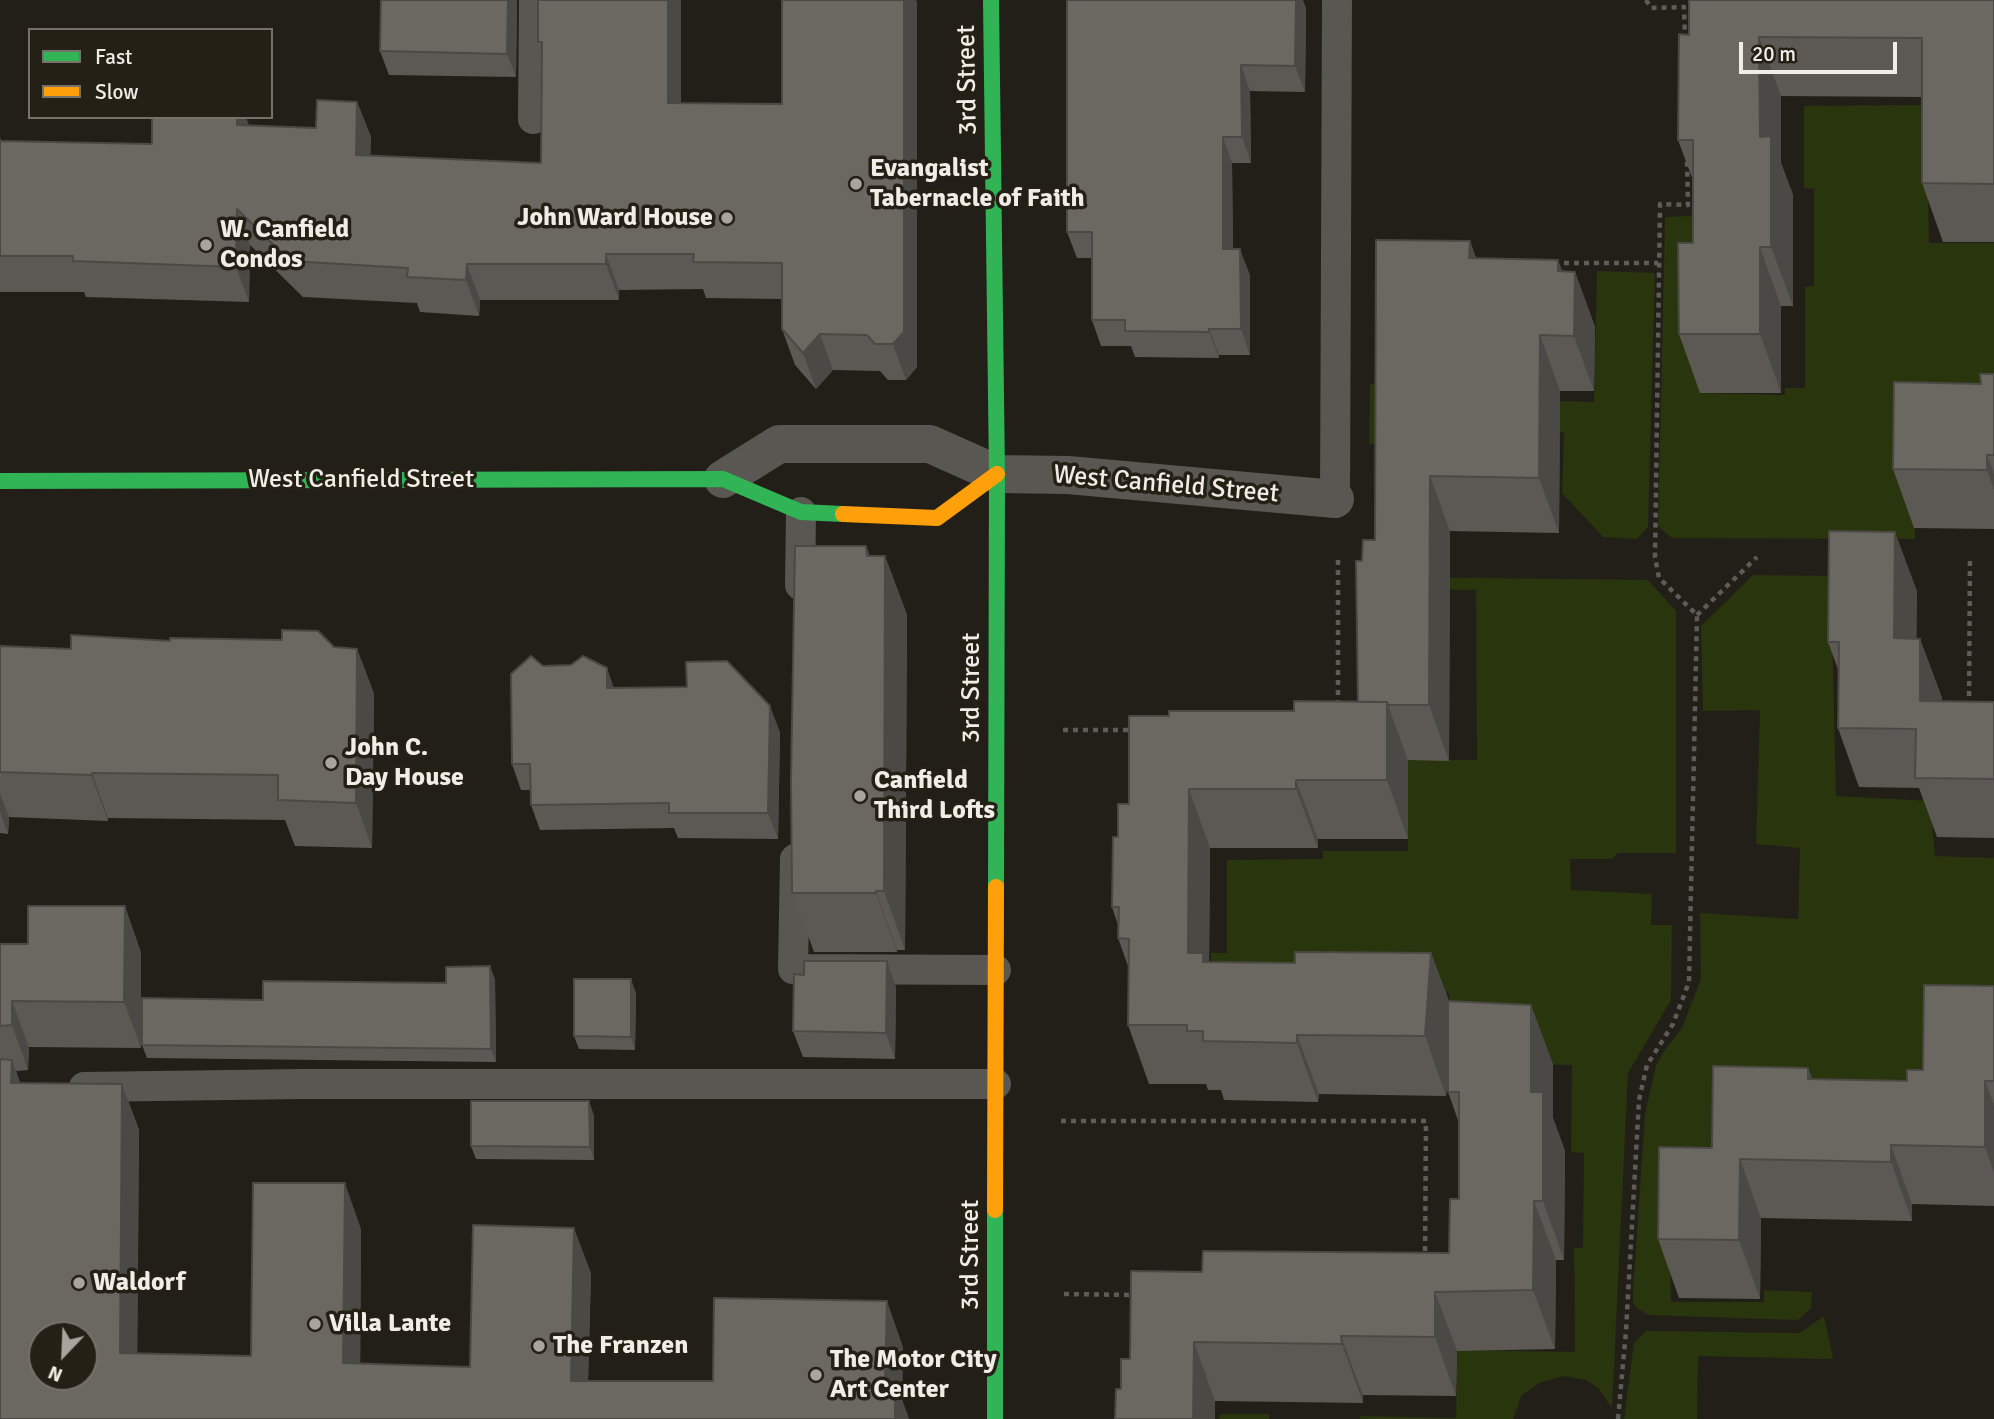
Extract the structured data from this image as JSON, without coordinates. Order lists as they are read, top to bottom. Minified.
{"streets":{"street":["3rd Street","West Canfield Street"]},"crossings":[["3rd Street","West Canfield Street"]],"places":["Evangalist Tabernacle of Faith","John Ward House","W. Canfield Condos","John C. Day House","Canfield Third Lofts","Waldorf","Villa Lante","The Franzen","The Motor City Art Center"],"legend":["Fast","Slow"],"scale_bar":"20 m","north":"bottom left"}
